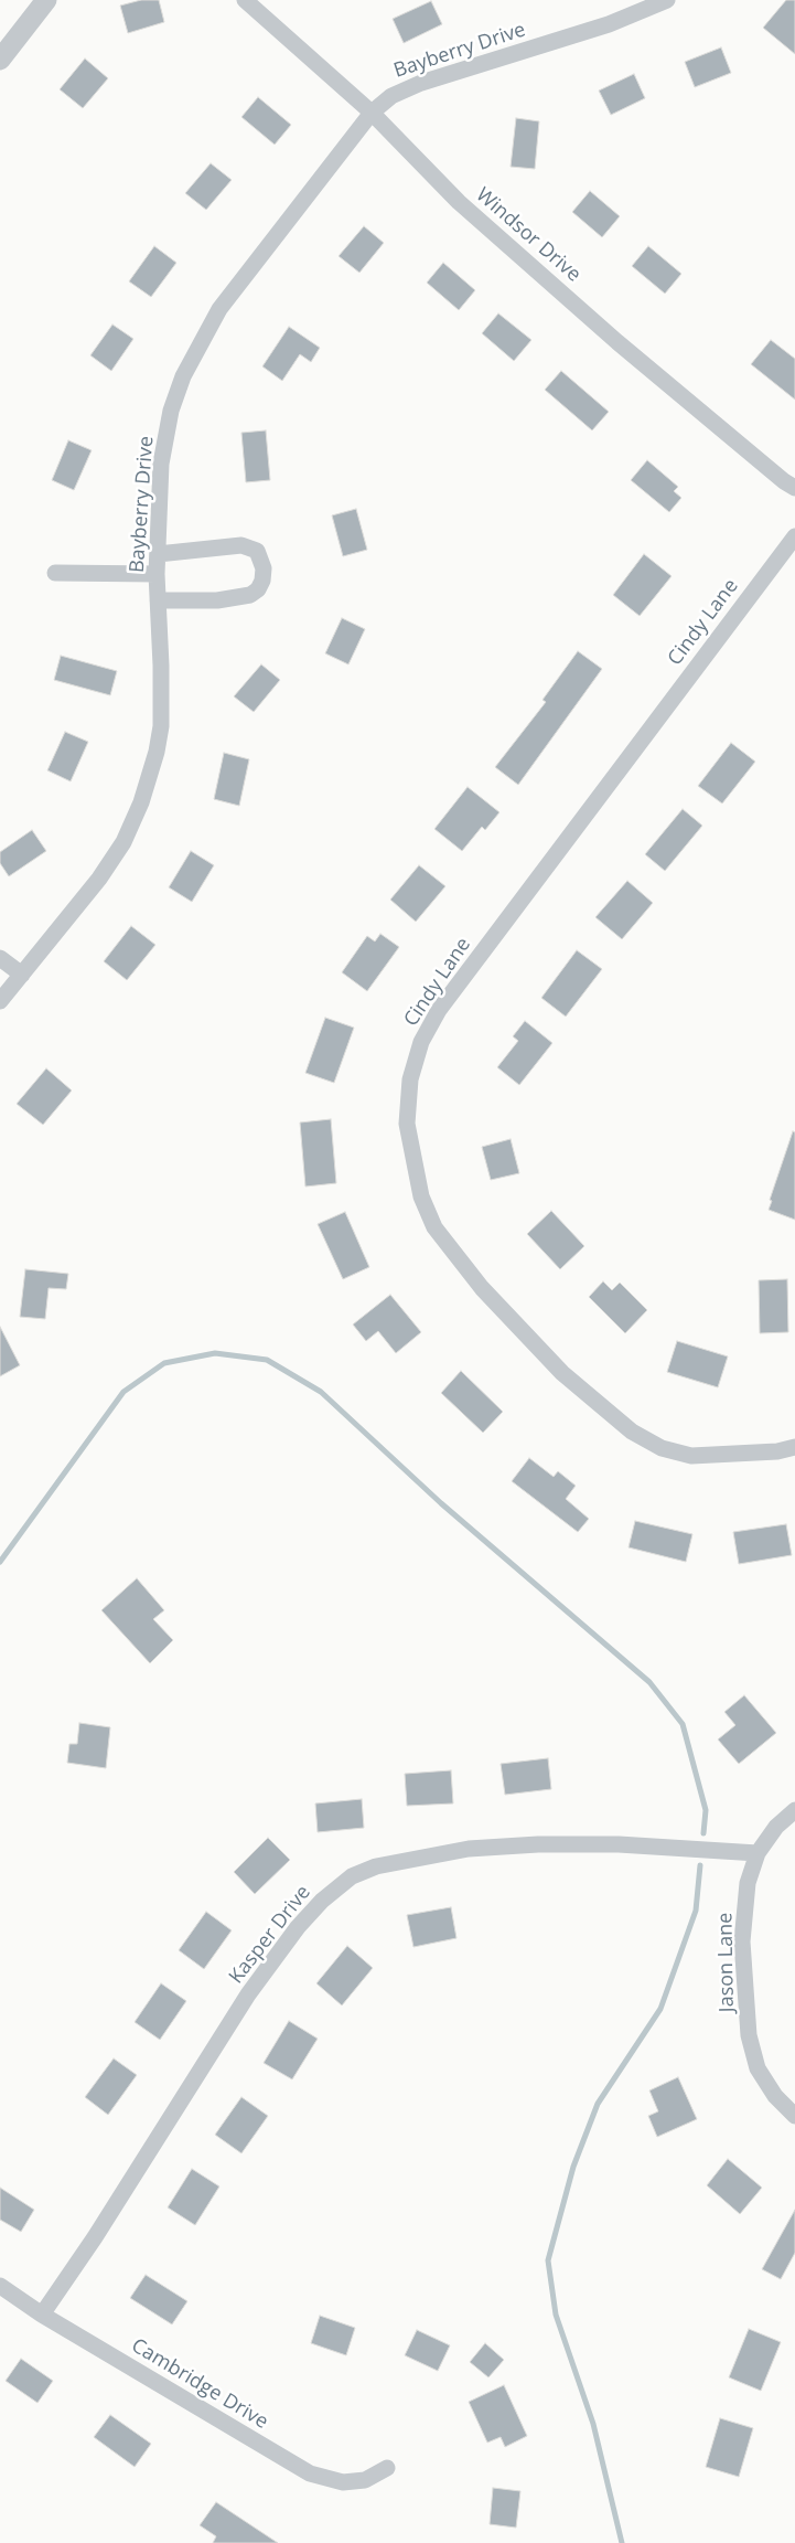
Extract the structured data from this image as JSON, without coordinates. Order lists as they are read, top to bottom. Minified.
{"streets":{"street":["Bayberry Drive","Windsor Drive","Cindy Lane","Kasper Drive","Jason Lane","Cambridge Drive"]},"crossings":[["Bayberry Drive","Windsor Drive"],["Kasper Drive","Jason Lane"],["Kasper Drive","Cambridge Drive"]]}
